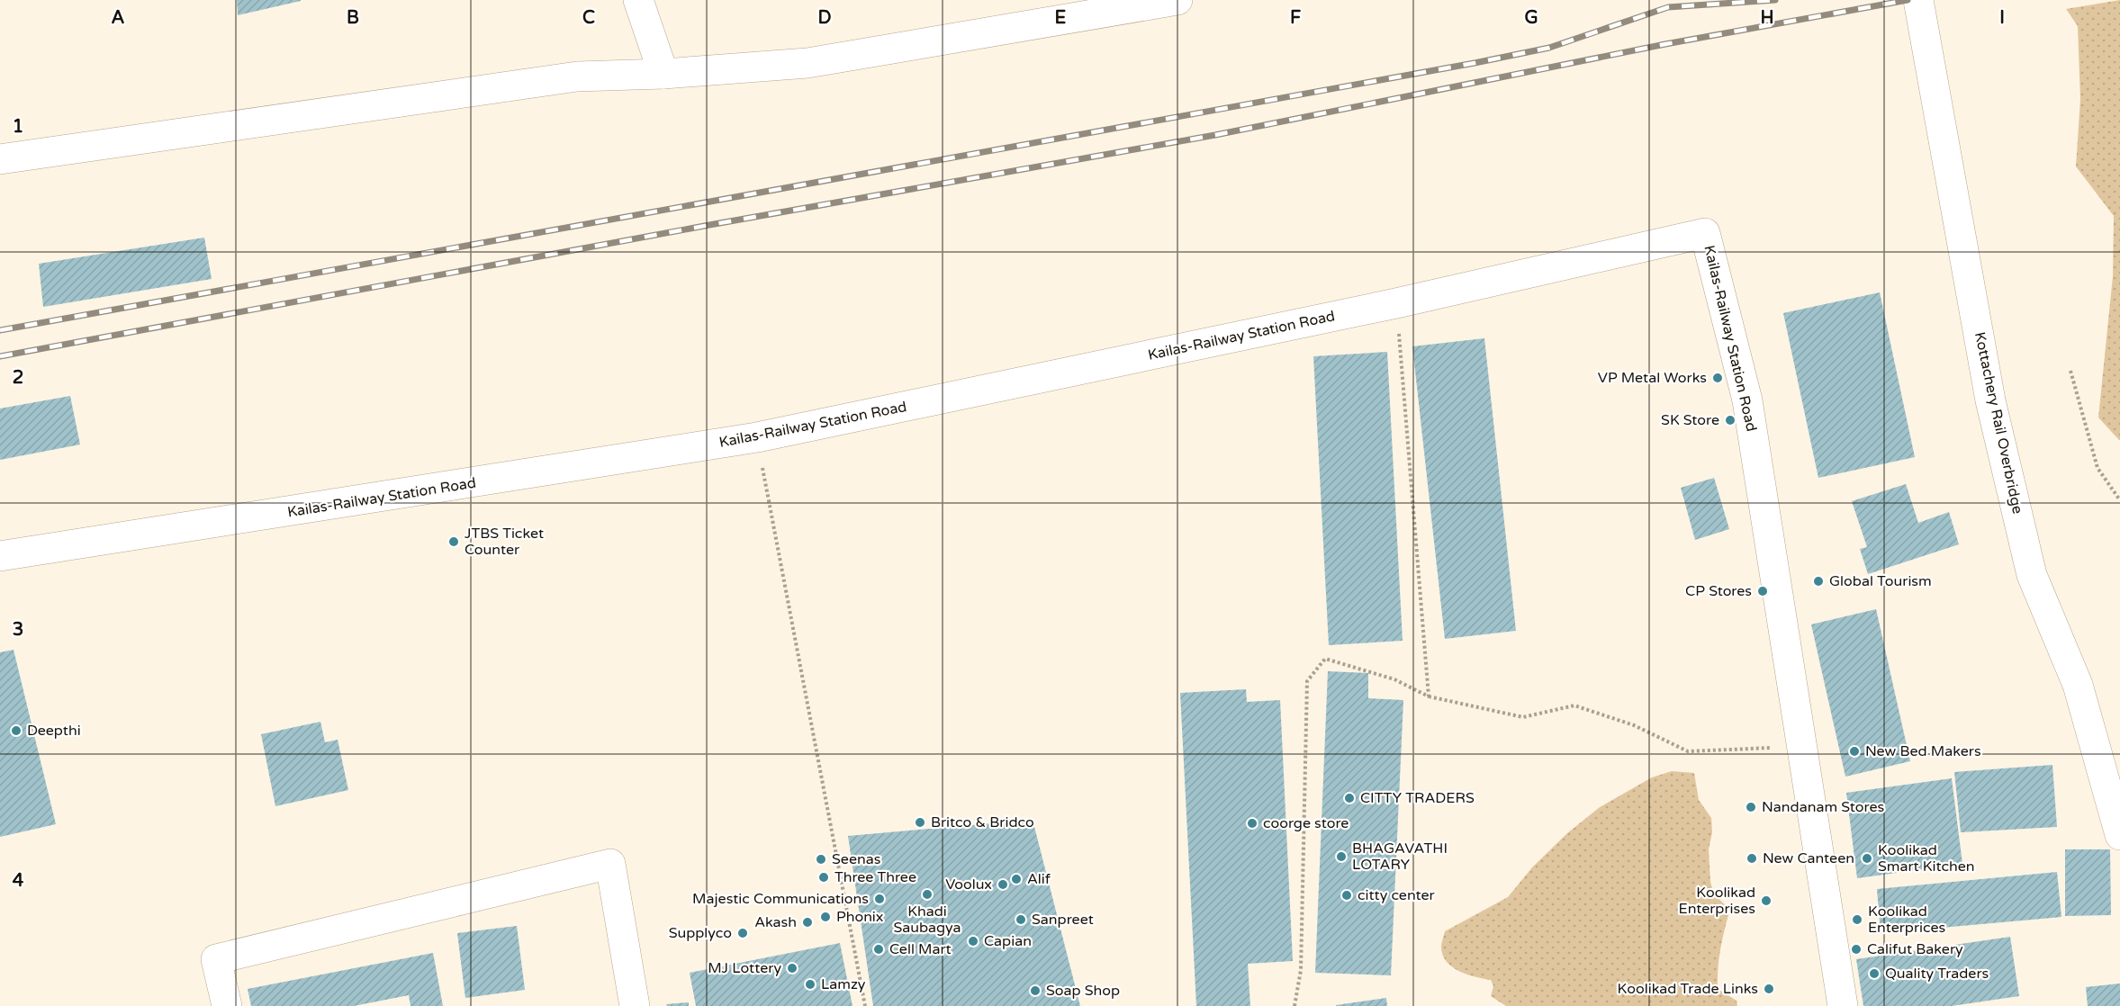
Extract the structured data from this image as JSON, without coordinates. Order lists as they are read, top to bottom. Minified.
{"streets":{"street":["Kailas-Railway Station Road","Kottachery Rail Overbridge"]},"places":["VP Metal Works","SK Store","JTBS Ticket Counter","Global Tourism","CP Stores","Deepthi","New Bed Makers","CITTY TRADERS","Nandanam Stores","Britco & Bridco","coorge store","BHAGAVATHI LOTARY","New Canteen","Koolikad Smart Kitchen","Seenas","Three Three","Alif","Voolux","Khadi Saubagya","citty center","Majestic Communications","Koolikad Enterprises","Phonix","Sanpreet","Koolikad Enterprices","Akash","Supplyco","Capian","Cell Mart","Califut Bakery","MJ Lottery","Quality Traders","Lamzy","Koolikad Trade Links","Soap Shop"],"grid":{"columns":["A","B","C","D","E","F","G","H","I"],"rows":["1","2","3","4"]}}
